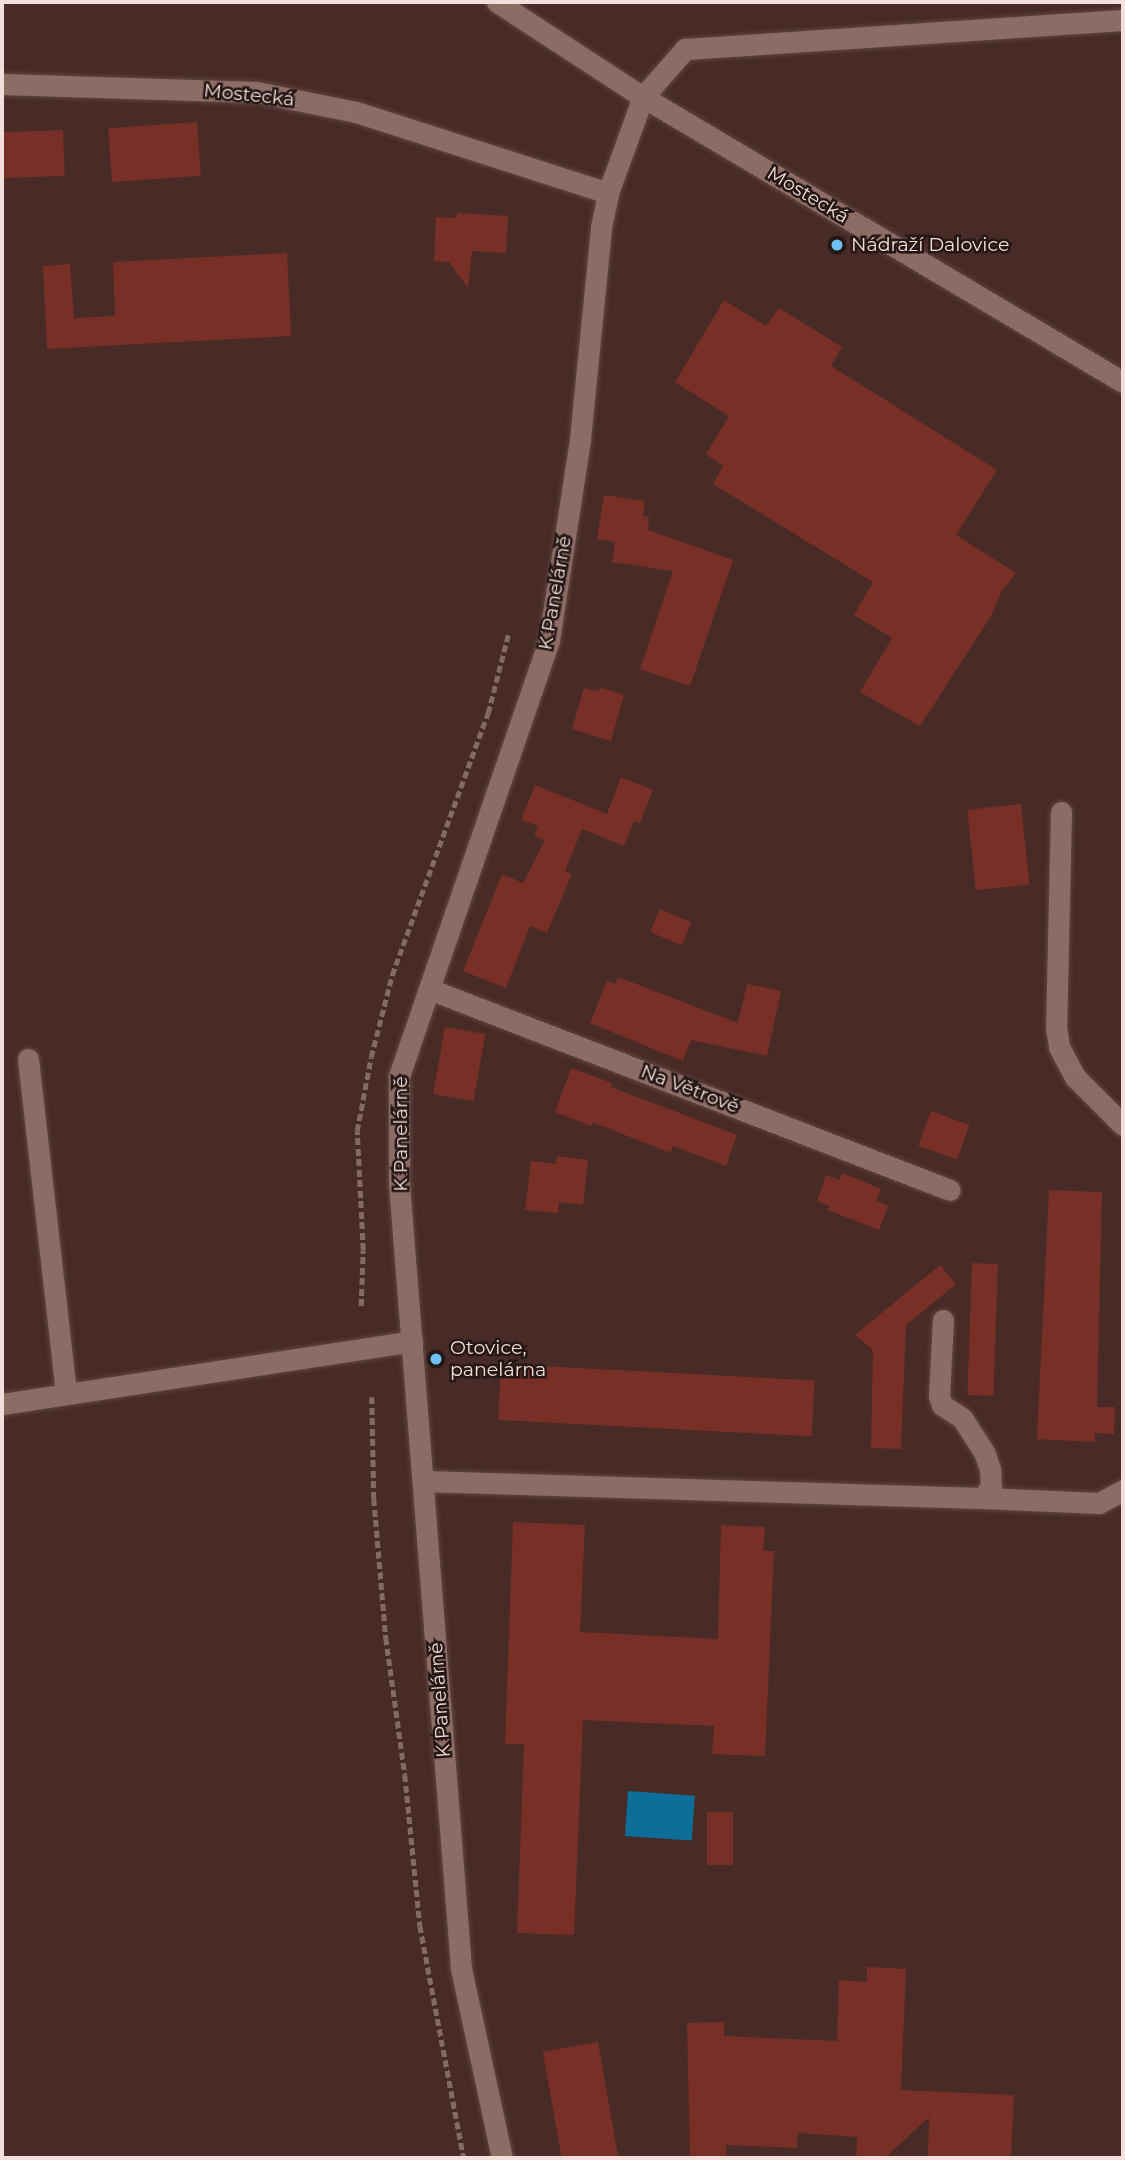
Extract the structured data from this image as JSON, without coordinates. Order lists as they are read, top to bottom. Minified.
{"streets":{"street":["Mostecká","K Panelárně","Na Větrově"]},"crossings":[["Mostecká","K Panelárně"],["K Panelárně","Na Větrově"]],"places":["Nádraží Dalovice","Otovice, panelárna"]}
